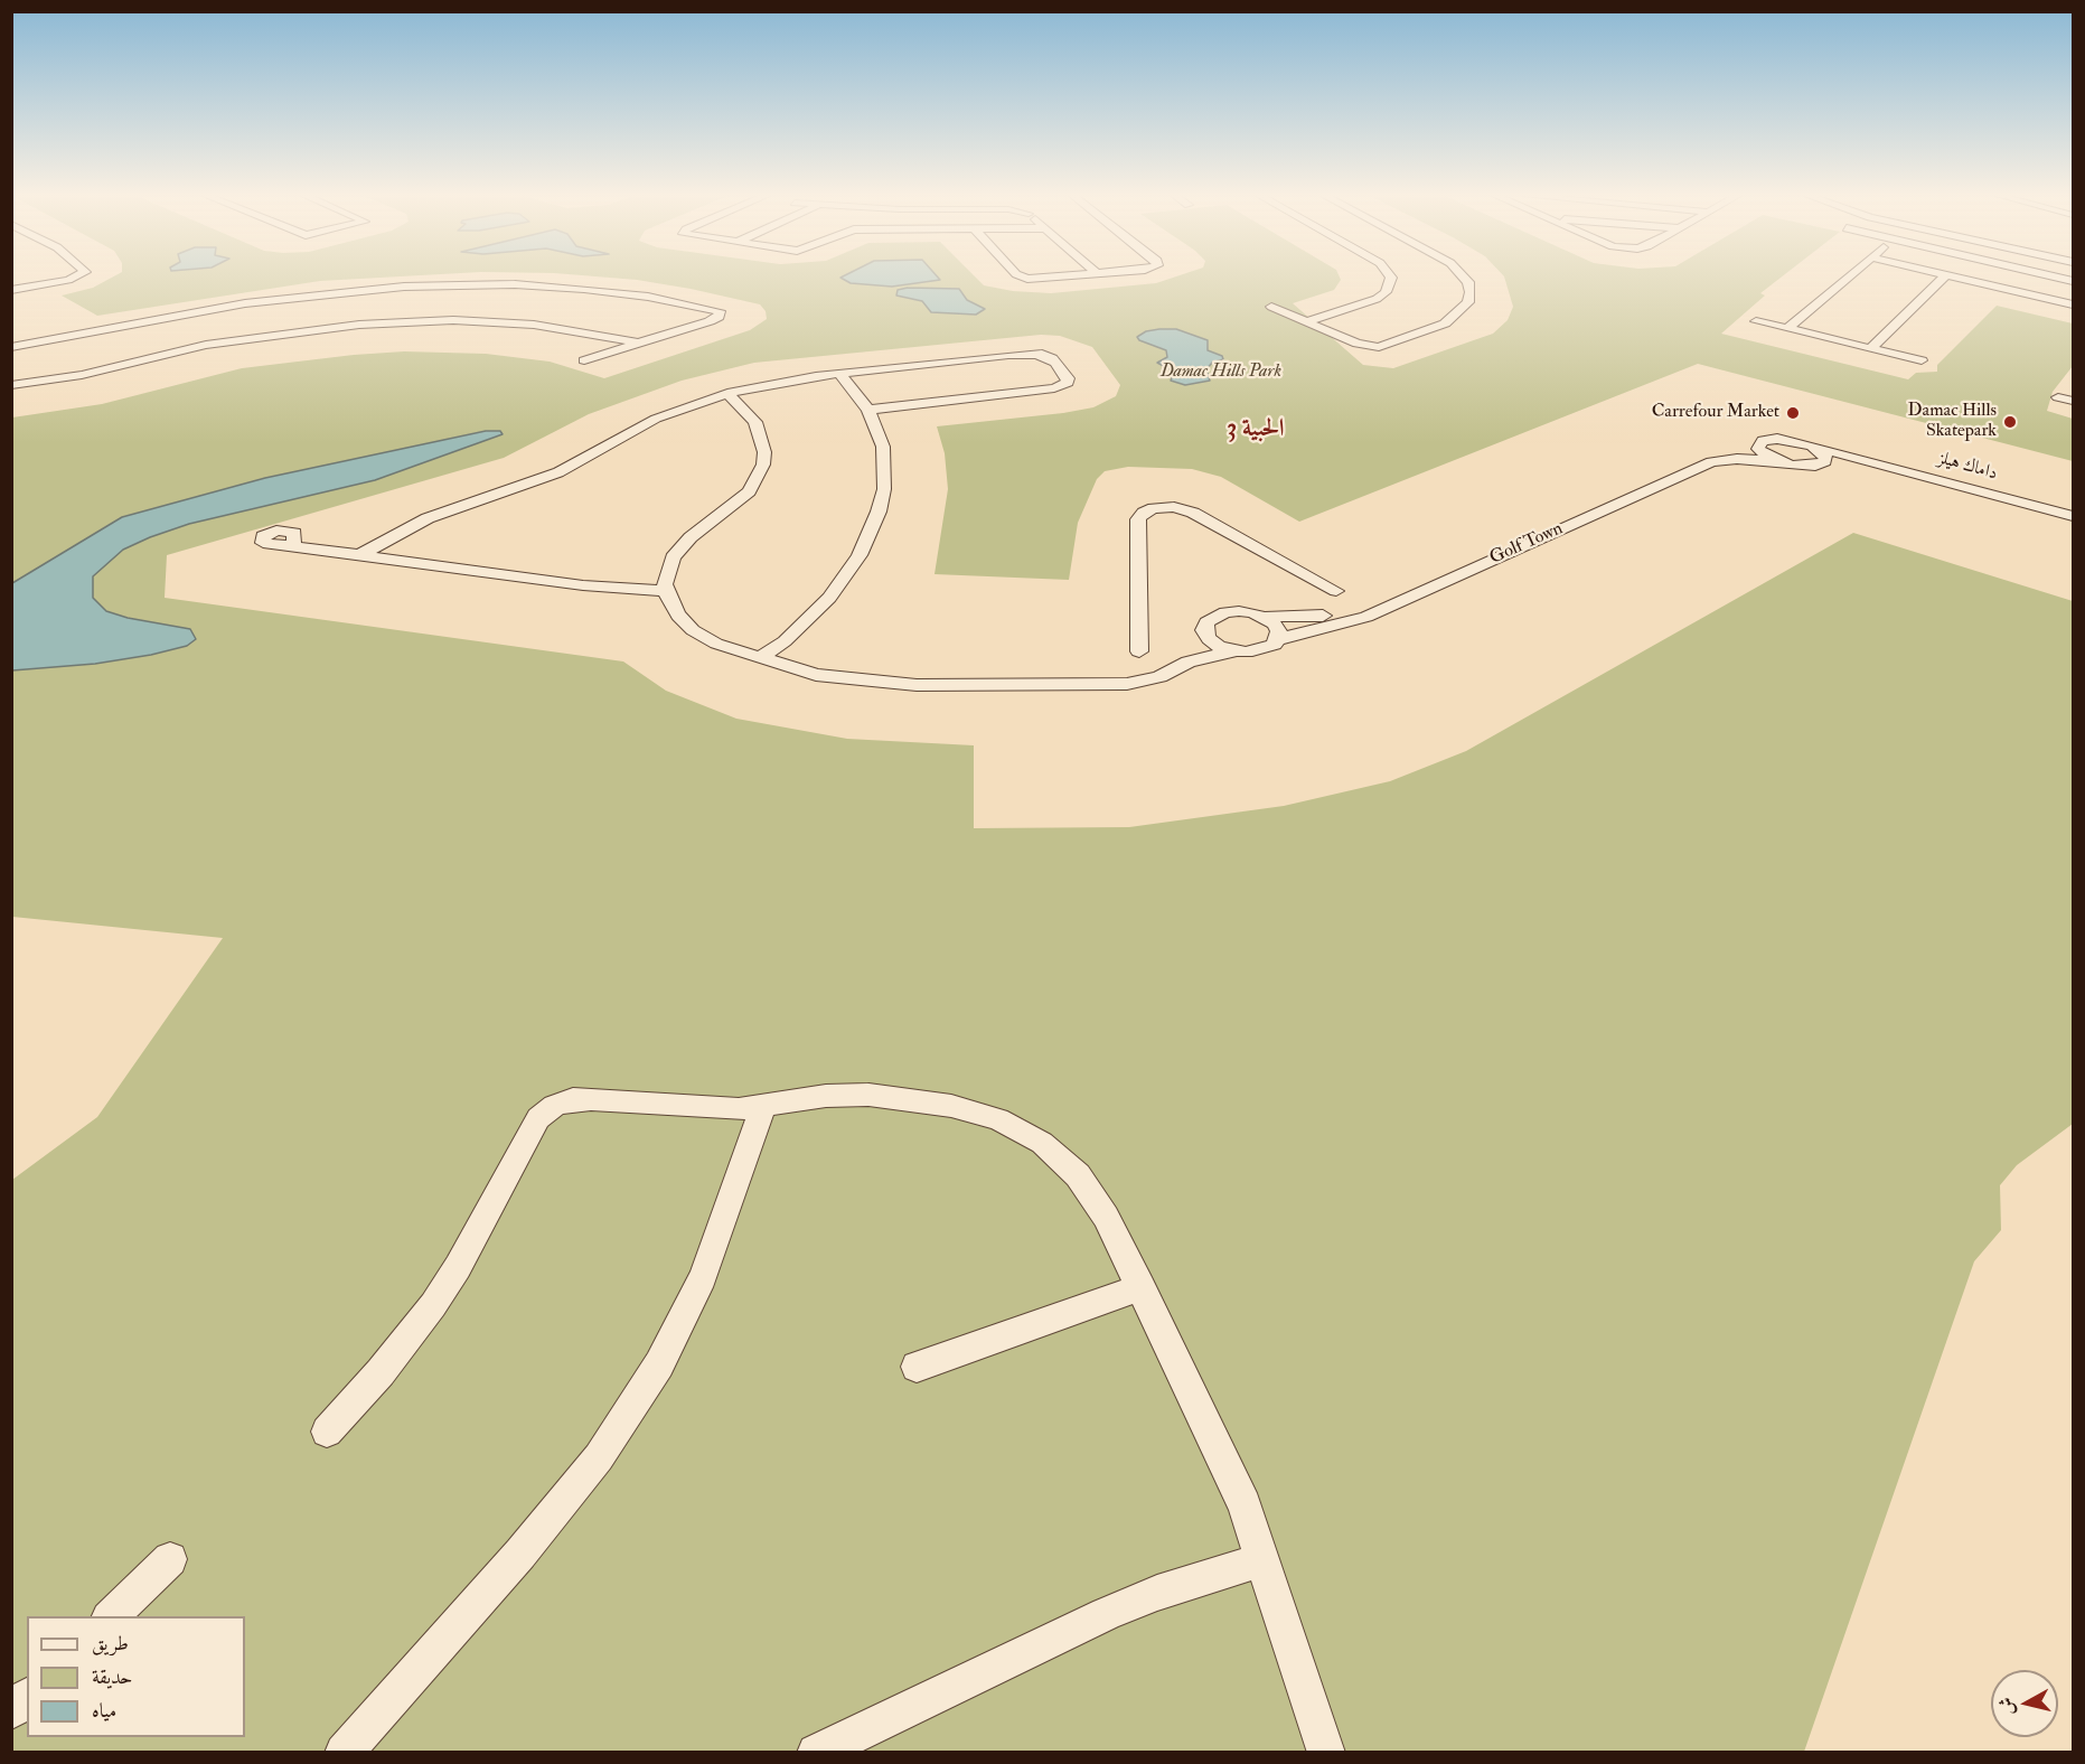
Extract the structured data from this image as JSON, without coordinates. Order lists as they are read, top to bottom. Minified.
{"streets":{"street":["داماك هيلز","Golf Town"]},"crossings":[["داماك هيلز","Golf Town"]],"districts":["الحبية 3"],"parks":["Damac Hills Park"],"places":["Carrefour Market","Damac Hills Skatepark"],"legend":["طريق","حديقة","مياه"],"north":"left"}
